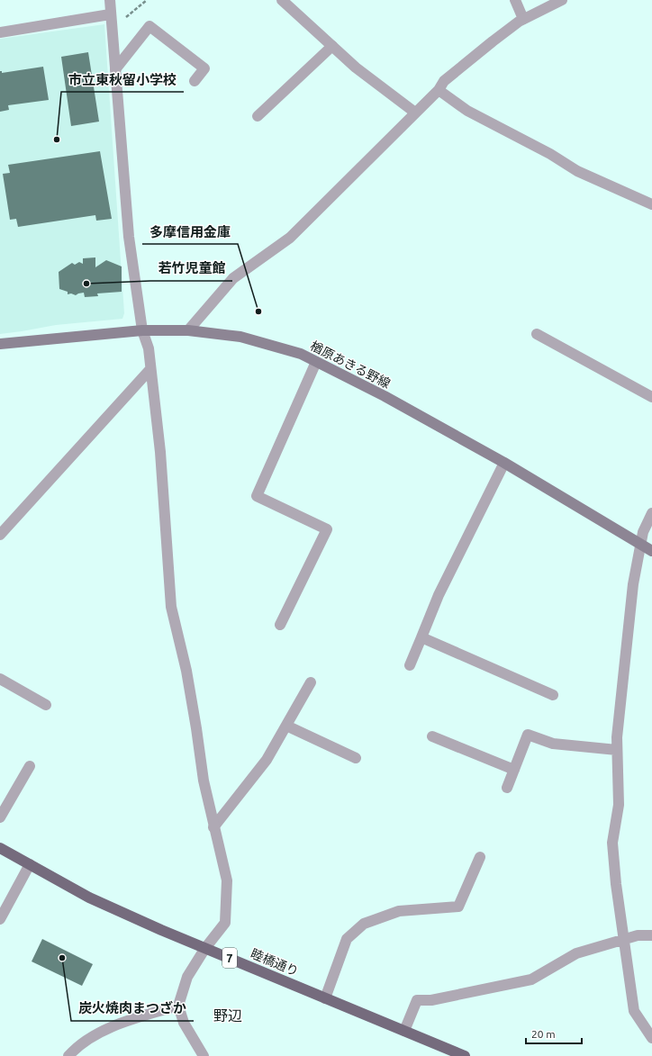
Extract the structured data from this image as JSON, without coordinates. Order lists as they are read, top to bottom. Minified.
{"streets":{"main road":["楢原あきる野線","7","睦橋通り"]},"districts":["野辺"],"places":["市立東秋留小学校","若竹児童館","多摩信用金庫","炭火焼肉まつざか"],"scale_bar":"20 m"}
